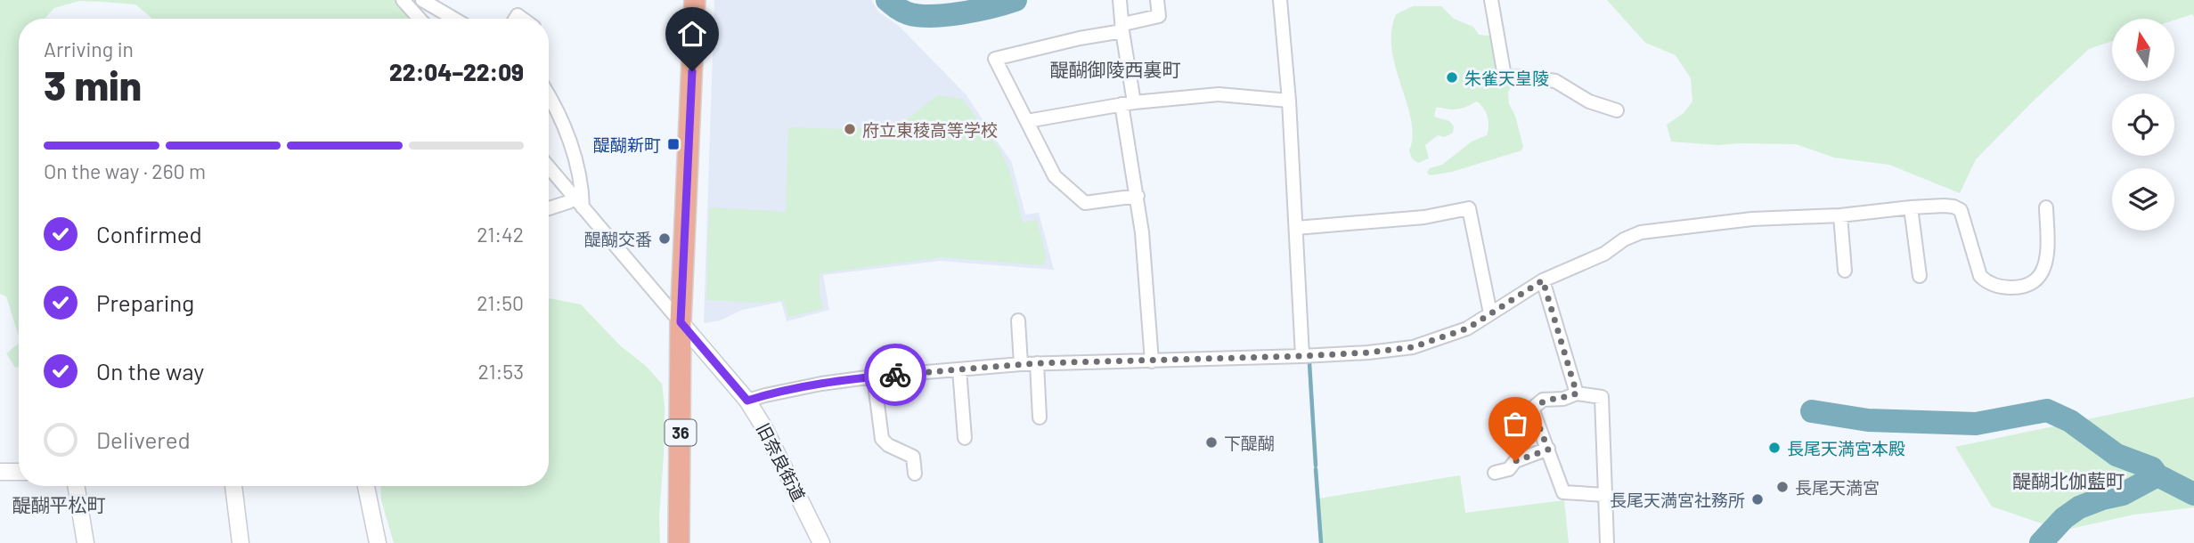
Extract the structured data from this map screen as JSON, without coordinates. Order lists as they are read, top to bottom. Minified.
{"streets":{"main road":["36"],"street":["旧奈良街道"]},"crossings":[["36","旧奈良街道"]],"districts":["醍醐御陵西裏町","醍醐北伽藍町","醍醐平松町"],"places":{"other":["朱雀天皇陵","府立東稜高等学校","醍醐交番","下醍醐","長尾天満宮本殿","長尾天満宮","長尾天満宮社務所"],"transit":["醍醐新町"]},"north":"top","page":{"heading":["3 min","Arriving in","22:04–22:09"],"bar":"On the way · 260 m","list":[["Confirmed","21:42"],["Preparing","21:50"],["On the way","21:53"],"Delivered"]}}
